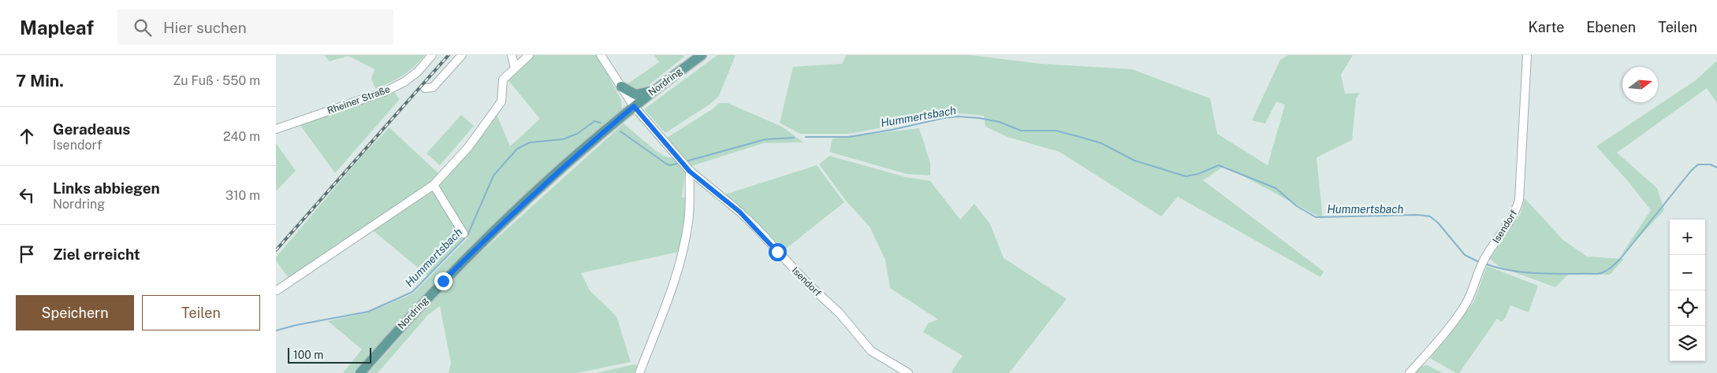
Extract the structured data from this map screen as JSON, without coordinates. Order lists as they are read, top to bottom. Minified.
{"streets":{"main road":["Nordring"],"street":["Rheiner Straße","Isendorf"]},"crossings":[["Nordring","Isendorf"]],"water":["Hummertsbach"],"scale_bar":"100 m","north":"right","page":{"header":"Mapleaf","search":"Hier suchen","nav":["Karte","Ebenen","Teilen"],"heading":["7 Min.","Zu Fuß · 550 m"],"list":[["Geradeaus","Isendorf","240 m"],["Links abbiegen","Nordring","310 m"],"Ziel erreicht"],"map_buttons":["+","−"],"buttons":["Speichern","Teilen"],"scale":"100 m"}}
